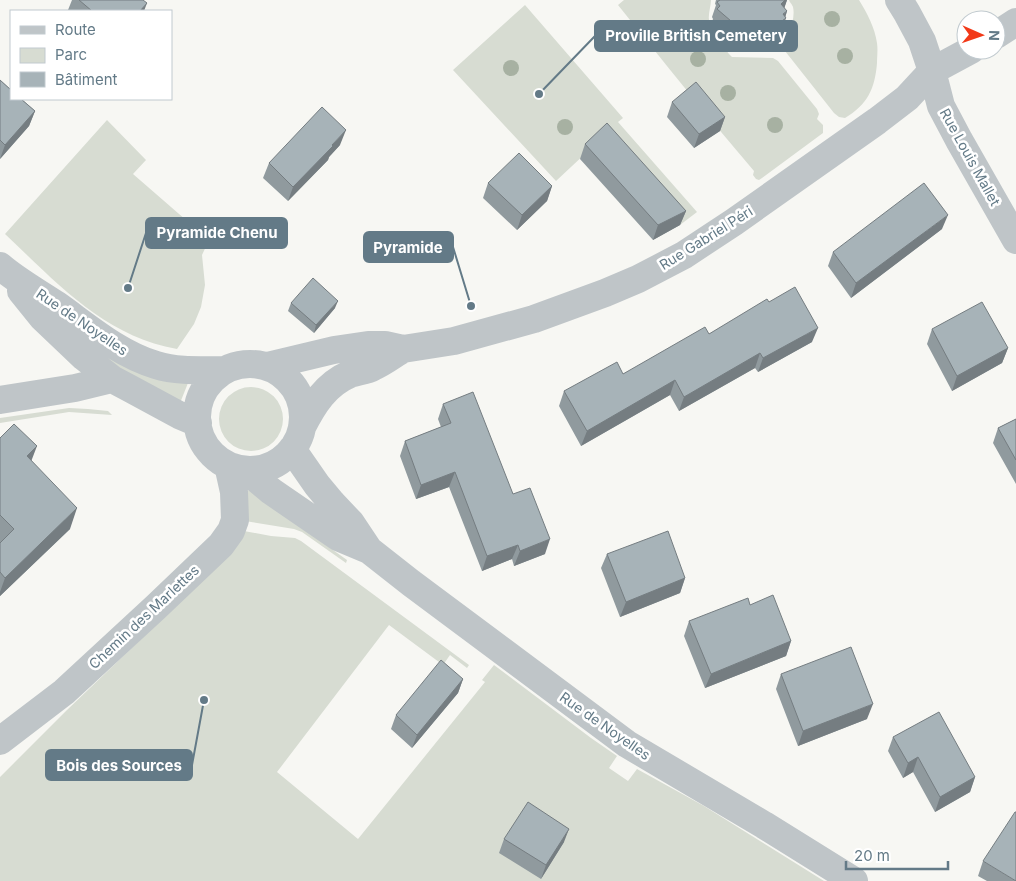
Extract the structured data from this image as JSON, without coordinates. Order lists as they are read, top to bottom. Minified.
{"streets":{"street":["Rue Louis Mallet","Rue Gabriel Péri","Rue de Noyelles","Chemin des Marlettes"]},"crossings":[["Rue Louis Mallet","Rue Gabriel Péri"],["Rue Gabriel Péri","Rue de Noyelles"],["Rue Gabriel Péri","Chemin des Marlettes"],["Rue de Noyelles","Chemin des Marlettes"]],"places":["Proville British Cemetery","Pyramide Chenu","Pyramide","Bois des Sources"],"legend":["Route","Parc","Bâtiment"],"scale_bar":"20 m","north":"right"}
